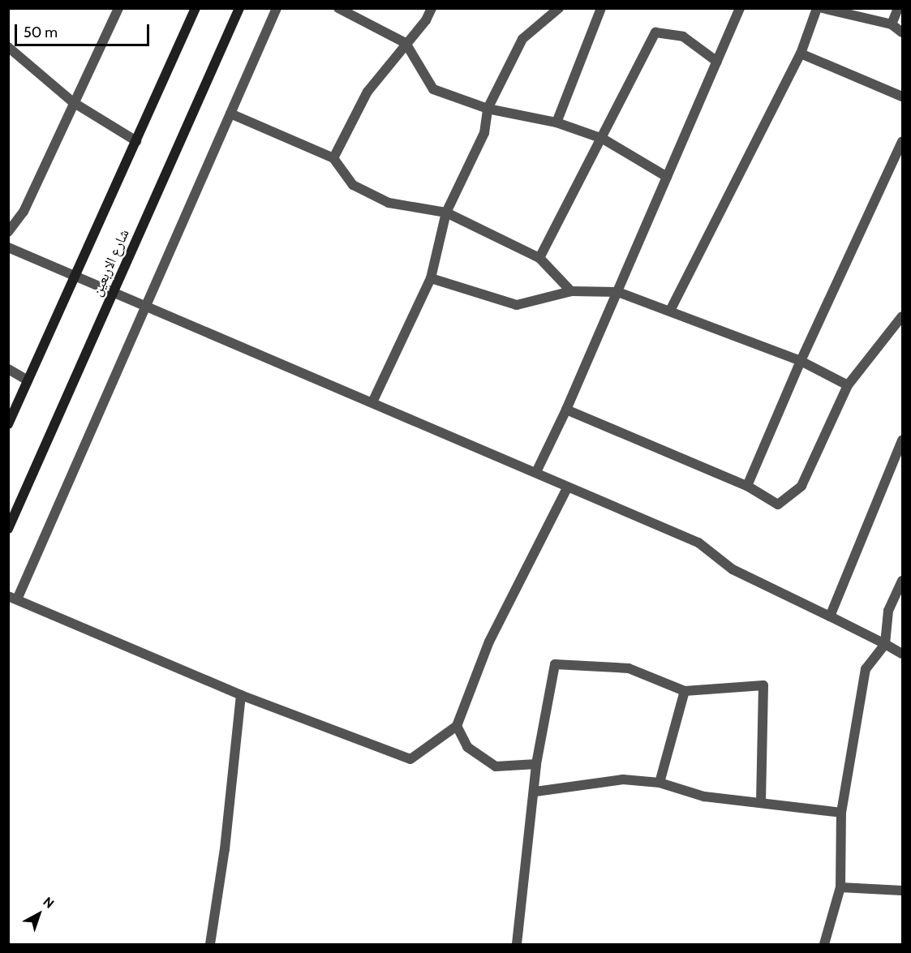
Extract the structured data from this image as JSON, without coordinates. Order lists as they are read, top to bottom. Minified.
{"streets":{"street":["شارع الاربعين"]},"scale_bar":"50 m","north":"top right"}
